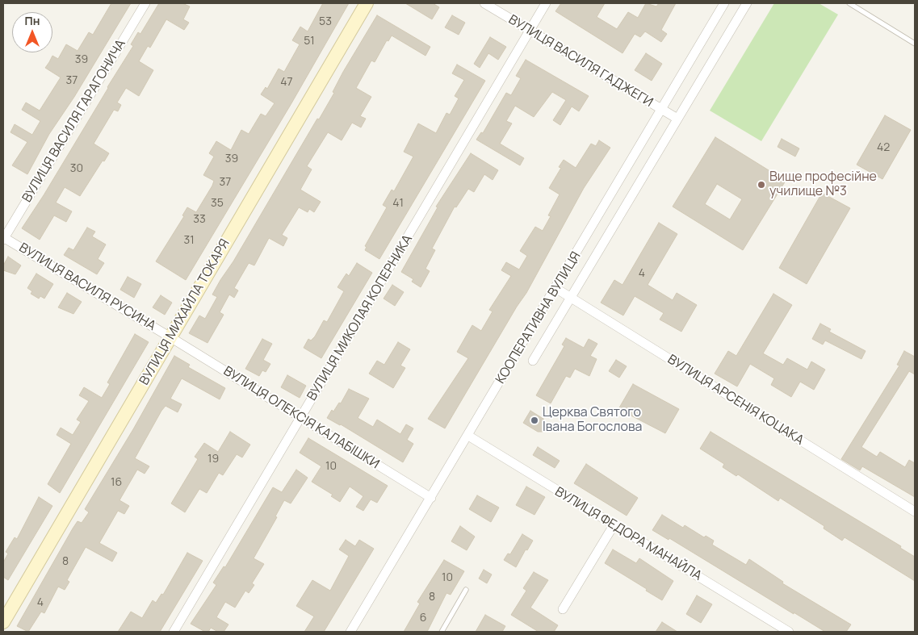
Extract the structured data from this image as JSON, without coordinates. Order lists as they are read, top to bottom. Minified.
{"streets":{"street":["ВУЛИЦЯ ВАСИЛЯ ГАДЖЕГИ","ВУЛИЦЯ ВАСИЛЯ ГАРАГОНИЧА","ВУЛИЦЯ ВАСИЛЯ РУСИНА","ВУЛИЦЯ МИХАЙЛА ТОКАРЯ","ВУЛИЦЯ МИКОЛАЯ КОПЕРНИКА","КООПЕРАТИВНА ВУЛИЦЯ","ВУЛИЦЯ АРСЕНІЯ КОЦАКА","ВУЛИЦЯ ОЛЕКСІЯ КАЛАБІШКИ","ВУЛИЦЯ ФЕДОРА МАНАЙЛА"]},"crossings":[["ВУЛИЦЯ ВАСИЛЯ ГАДЖЕГИ","ВУЛИЦЯ МИКОЛАЯ КОПЕРНИКА"],["ВУЛИЦЯ ВАСИЛЯ ГАДЖЕГИ","КООПЕРАТИВНА ВУЛИЦЯ"],["ВУЛИЦЯ ВАСИЛЯ ГАРАГОНИЧА","ВУЛИЦЯ ВАСИЛЯ РУСИНА"],["ВУЛИЦЯ ВАСИЛЯ РУСИНА","ВУЛИЦЯ МИХАЙЛА ТОКАРЯ"],["ВУЛИЦЯ ВАСИЛЯ РУСИНА","ВУЛИЦЯ ОЛЕКСІЯ КАЛАБІШКИ"],["ВУЛИЦЯ МИХАЙЛА ТОКАРЯ","ВУЛИЦЯ ОЛЕКСІЯ КАЛАБІШКИ"],["ВУЛИЦЯ МИКОЛАЯ КОПЕРНИКА","ВУЛИЦЯ ОЛЕКСІЯ КАЛАБІШКИ"],["КООПЕРАТИВНА ВУЛИЦЯ","ВУЛИЦЯ АРСЕНІЯ КОЦАКА"],["КООПЕРАТИВНА ВУЛИЦЯ","ВУЛИЦЯ ОЛЕКСІЯ КАЛАБІШКИ"],["КООПЕРАТИВНА ВУЛИЦЯ","ВУЛИЦЯ ФЕДОРА МАНАЙЛА"]],"places":["Вище професійне училище №3","Церква Святого Івана Богослова"],"house_numbers":["53","51","39","37","47","42","39","30","37","35","41","33","31","4","19","10","16","8","10","8","4","6"],"north":"top"}
